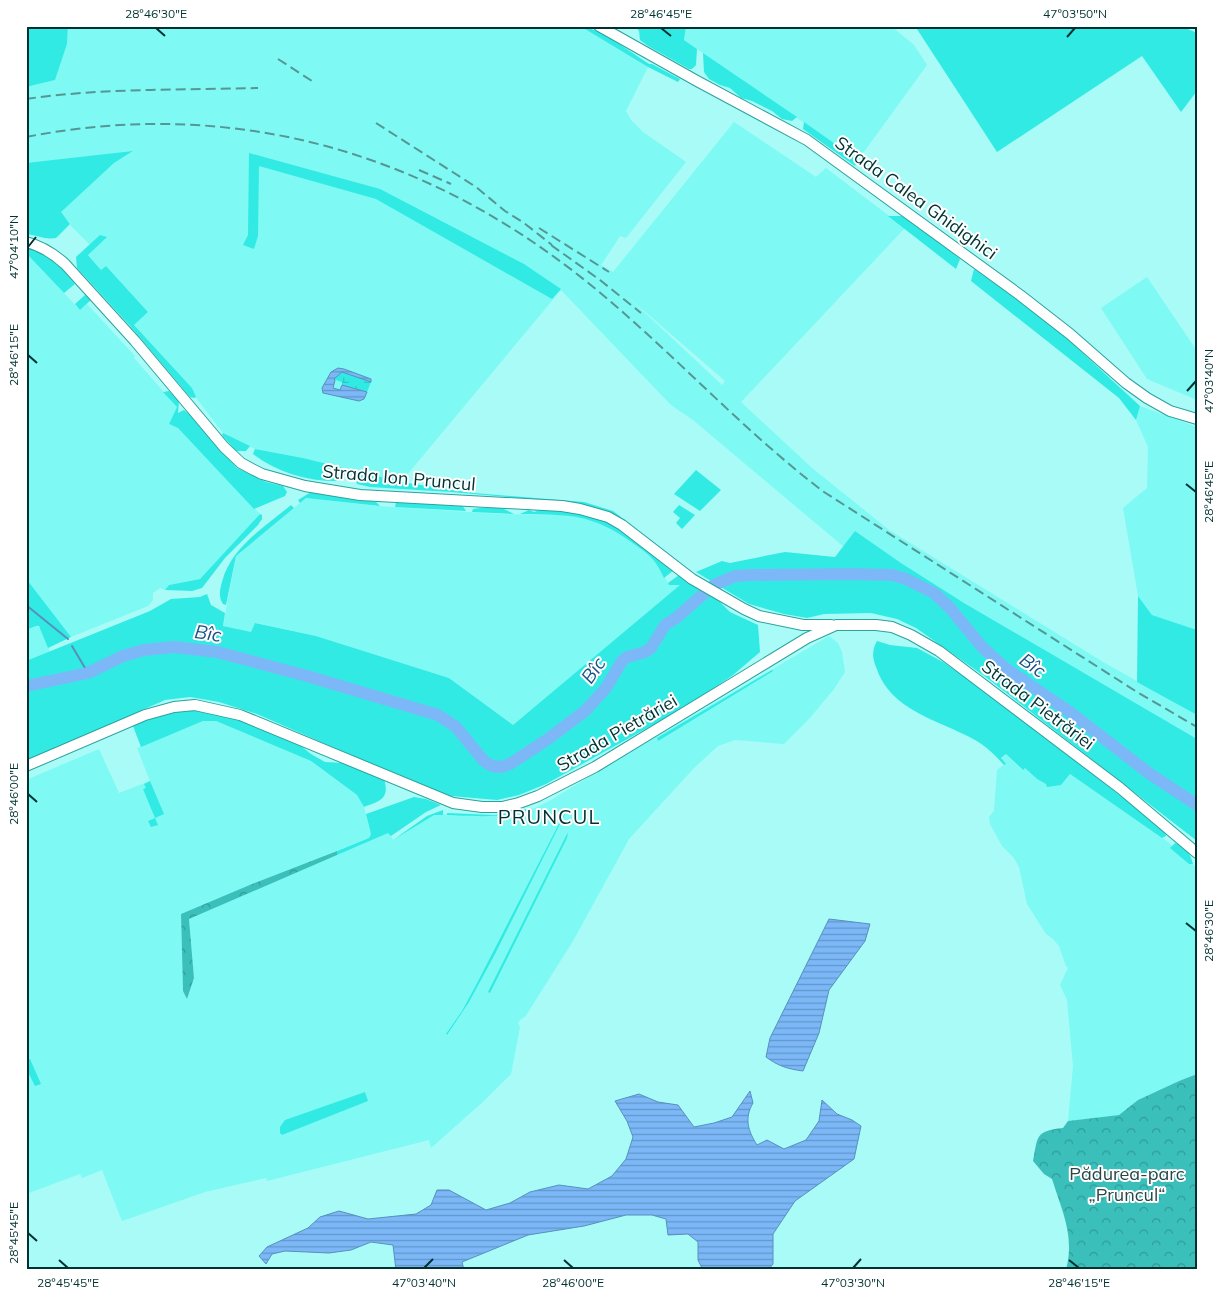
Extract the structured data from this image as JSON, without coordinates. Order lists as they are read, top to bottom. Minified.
{"streets":{"street":["Strada Calea Ghidighici","Strada Ion Pruncul","Strada Pietrăriei"]},"crossings":[["Strada Ion Pruncul","Strada Pietrăriei"]],"districts":["PRUNCUL"],"water":["Bîc"],"parks":["Pădurea-parc „Pruncul“"],"coordinates":["28°46'30\"E","28°46'45\"E","47°03'50\"N","47°04'10\"N","28°46'15\"E","47°03'40\"N","28°46'00\"E","28°45'45\"E","47°03'30\"N"]}
